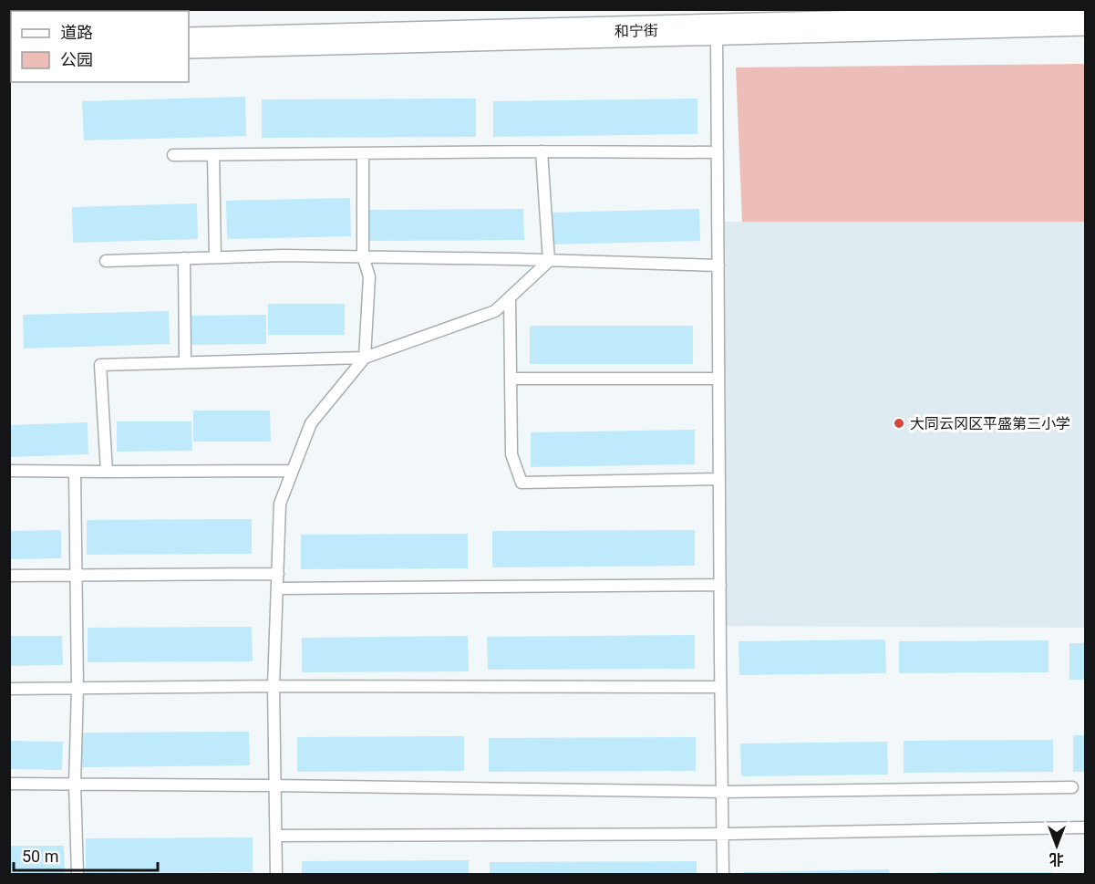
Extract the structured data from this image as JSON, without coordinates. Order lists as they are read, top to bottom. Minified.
{"streets":{"main road":["和宁街"]},"places":["大同云冈区平盛第三小学"],"legend":["道路","公园"],"scale_bar":"50 m","north":"bottom"}
